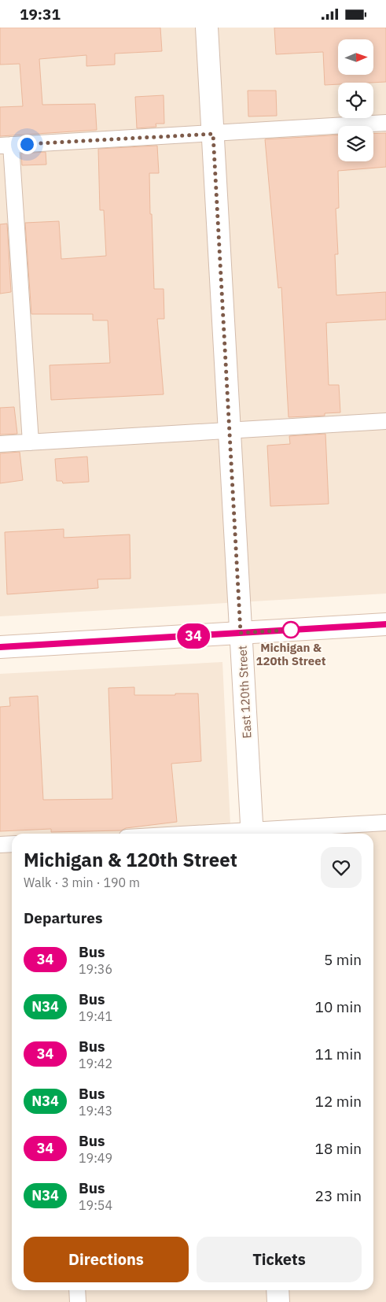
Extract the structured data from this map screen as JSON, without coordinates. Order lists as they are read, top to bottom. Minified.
{"streets":{"street":["East 120th Street"]},"places":["Michigan & 120th Street"],"lines":["bus line 34"],"north":"right","page":{"status":"19:31","on_map":"34","heading":[["Michigan & 120th Street","Walk · 3 min · 190 m"],"Departures"],"list":[{"mark":"34","name":"Bus","note":"19:36","value":"5 min"},{"mark":"N34","name":"Bus","note":"19:41","value":"10 min"},{"mark":"34","name":"Bus","note":"19:42","value":"11 min"},{"mark":"N34","name":"Bus","note":"19:43","value":"12 min"},{"mark":"34","name":"Bus","note":"19:49","value":"18 min"},{"mark":"N34","name":"Bus","note":"19:54","value":"23 min"}],"buttons":["Directions","Tickets"]}}
